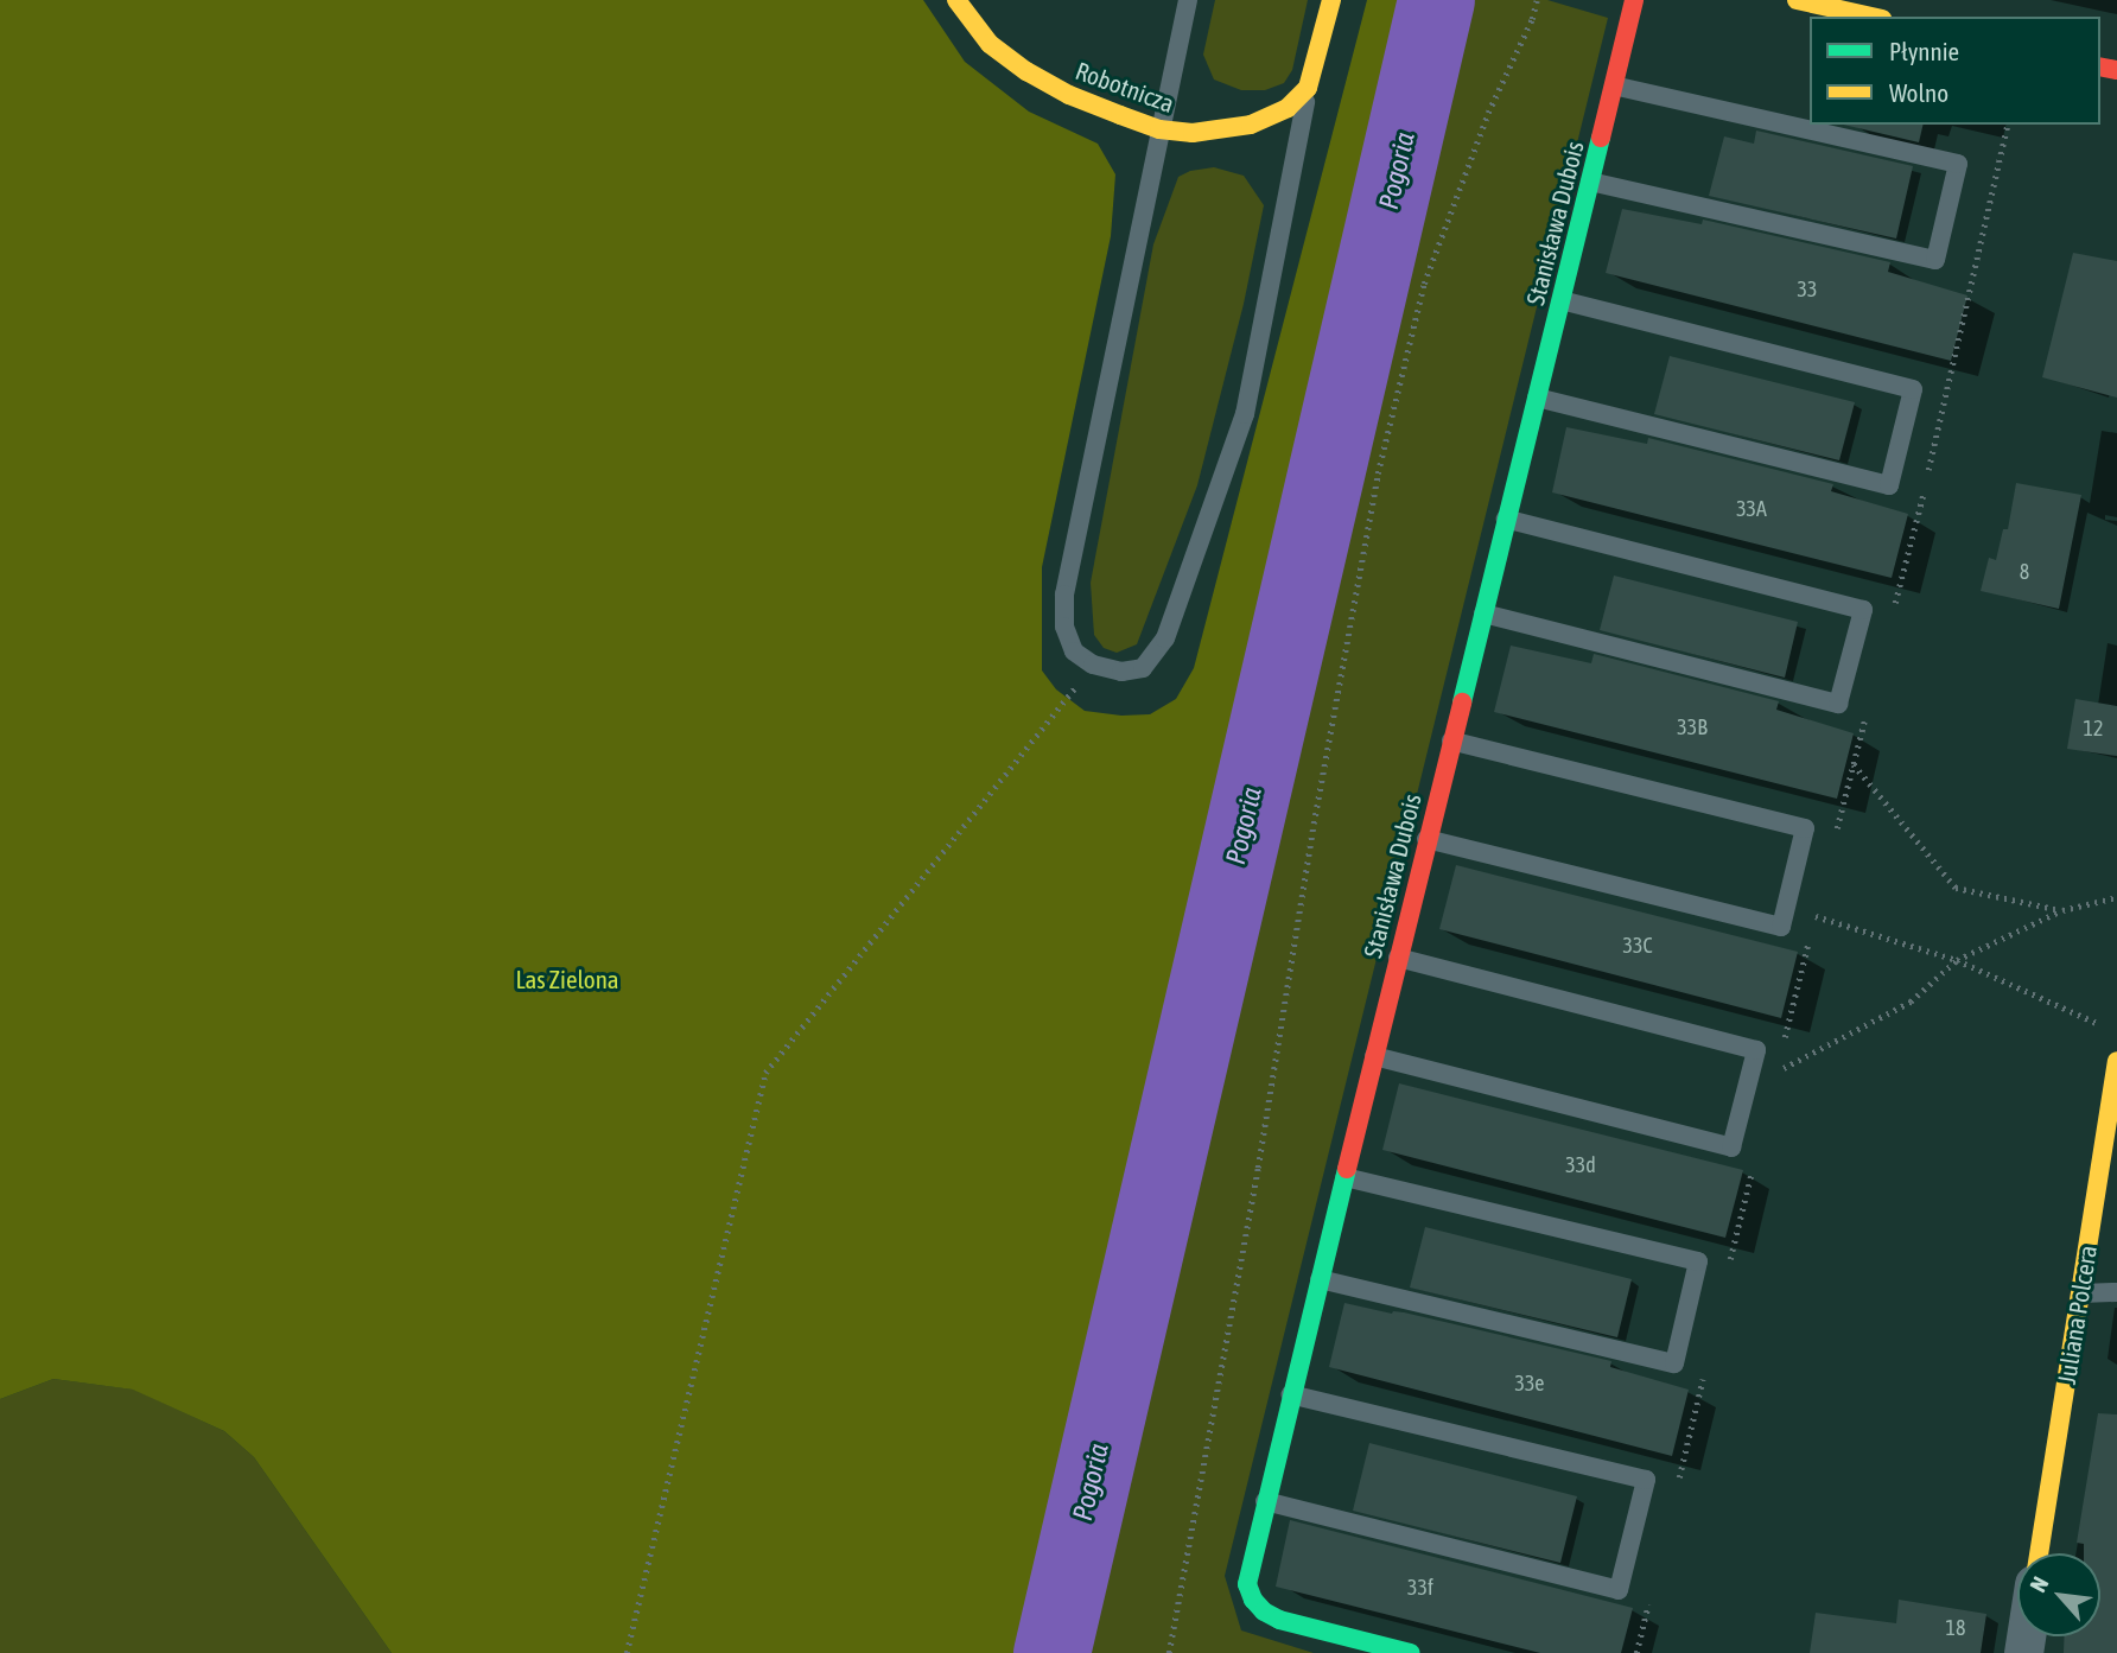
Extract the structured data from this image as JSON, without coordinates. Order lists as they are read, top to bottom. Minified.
{"streets":{"street":["Robotnicza","Stanisława Dubois","Juliana Polcera"]},"water":["Pogoria"],"parks":["Las Zielona"],"house_numbers":["33","33A","8","33B","12","33C","33d","33e","33f","18"],"legend":["Płynnie","Wolno"],"north":"top left"}
